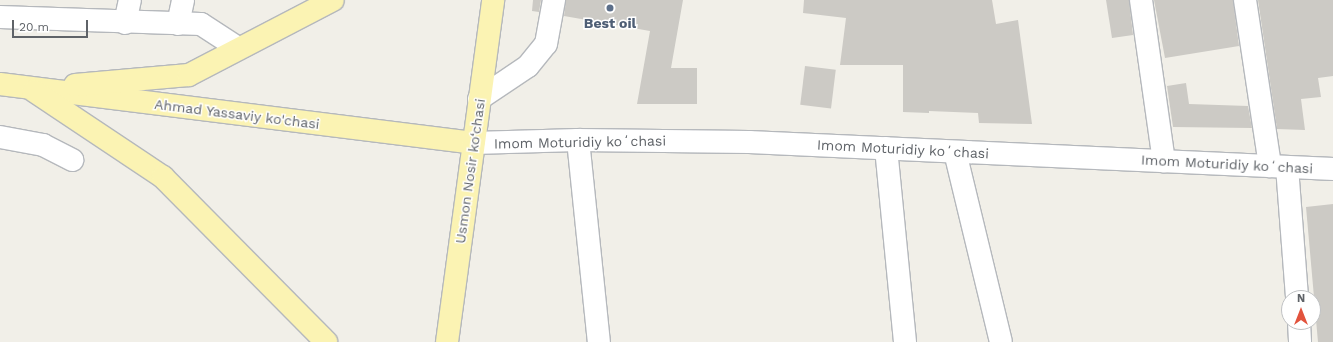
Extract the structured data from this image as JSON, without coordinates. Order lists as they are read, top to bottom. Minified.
{"streets":{"main road":["Ahmad Yassaviy ko'chasi","Usmon Nosir ko‘chasi"],"street":["Imom Moturidiy koʻchasi"]},"crossings":[["Ahmad Yassaviy ko'chasi","Imom Moturidiy koʻchasi"],["Ahmad Yassaviy ko'chasi","Usmon Nosir ko‘chasi"],["Imom Moturidiy koʻchasi","Usmon Nosir ko‘chasi"]],"places":["Best oil"],"scale_bar":"20 m","north":"top"}
